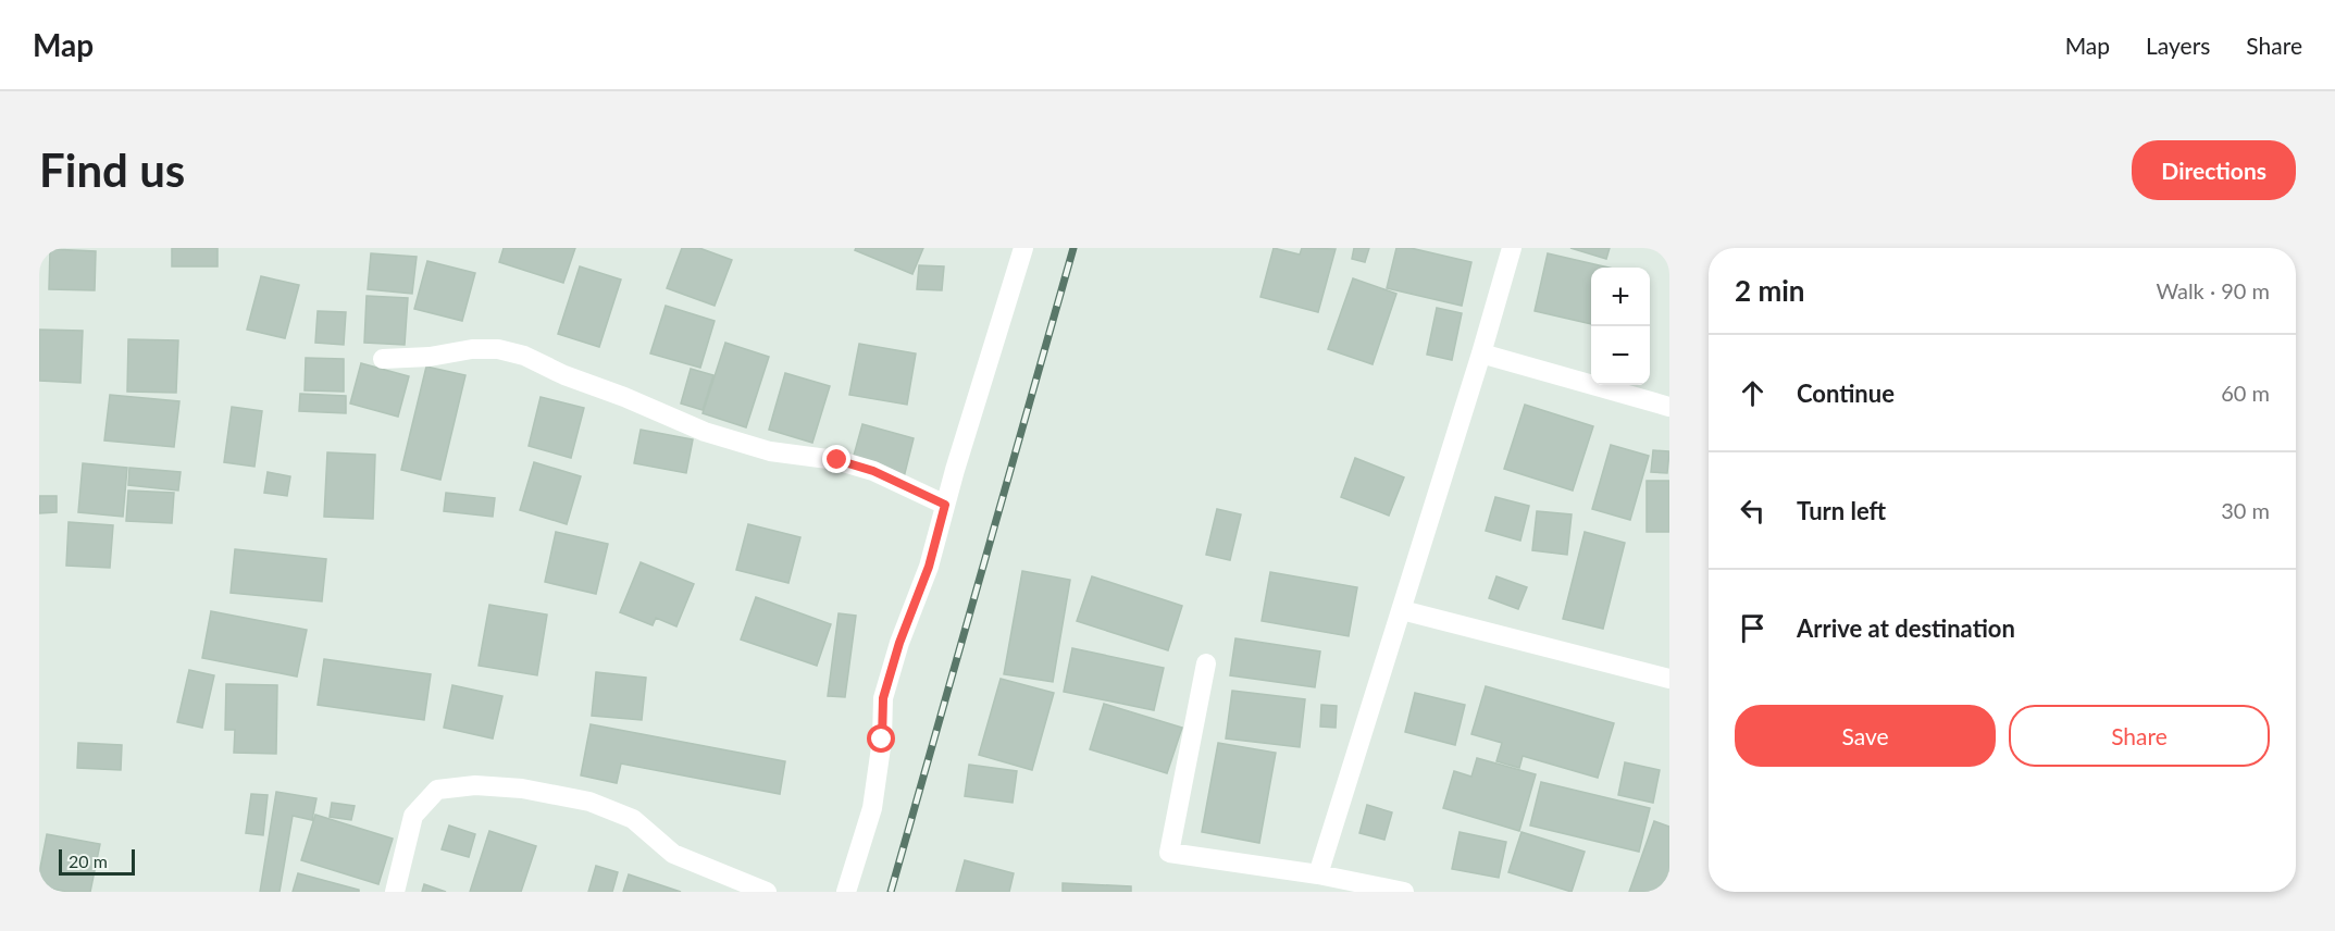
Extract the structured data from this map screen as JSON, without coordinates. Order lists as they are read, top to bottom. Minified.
{"scale_bar":"20 m","page":{"header":"Map","nav":["Map","Layers","Share"],"buttons":["Directions",["Save","Share"]],"title":"Find us","heading":["2 min","Walk · 90 m"],"map_buttons":["+","−"],"list":[["Continue","60 m"],["Turn left","30 m"],"Arrive at destination"],"scale":"20 m"}}
